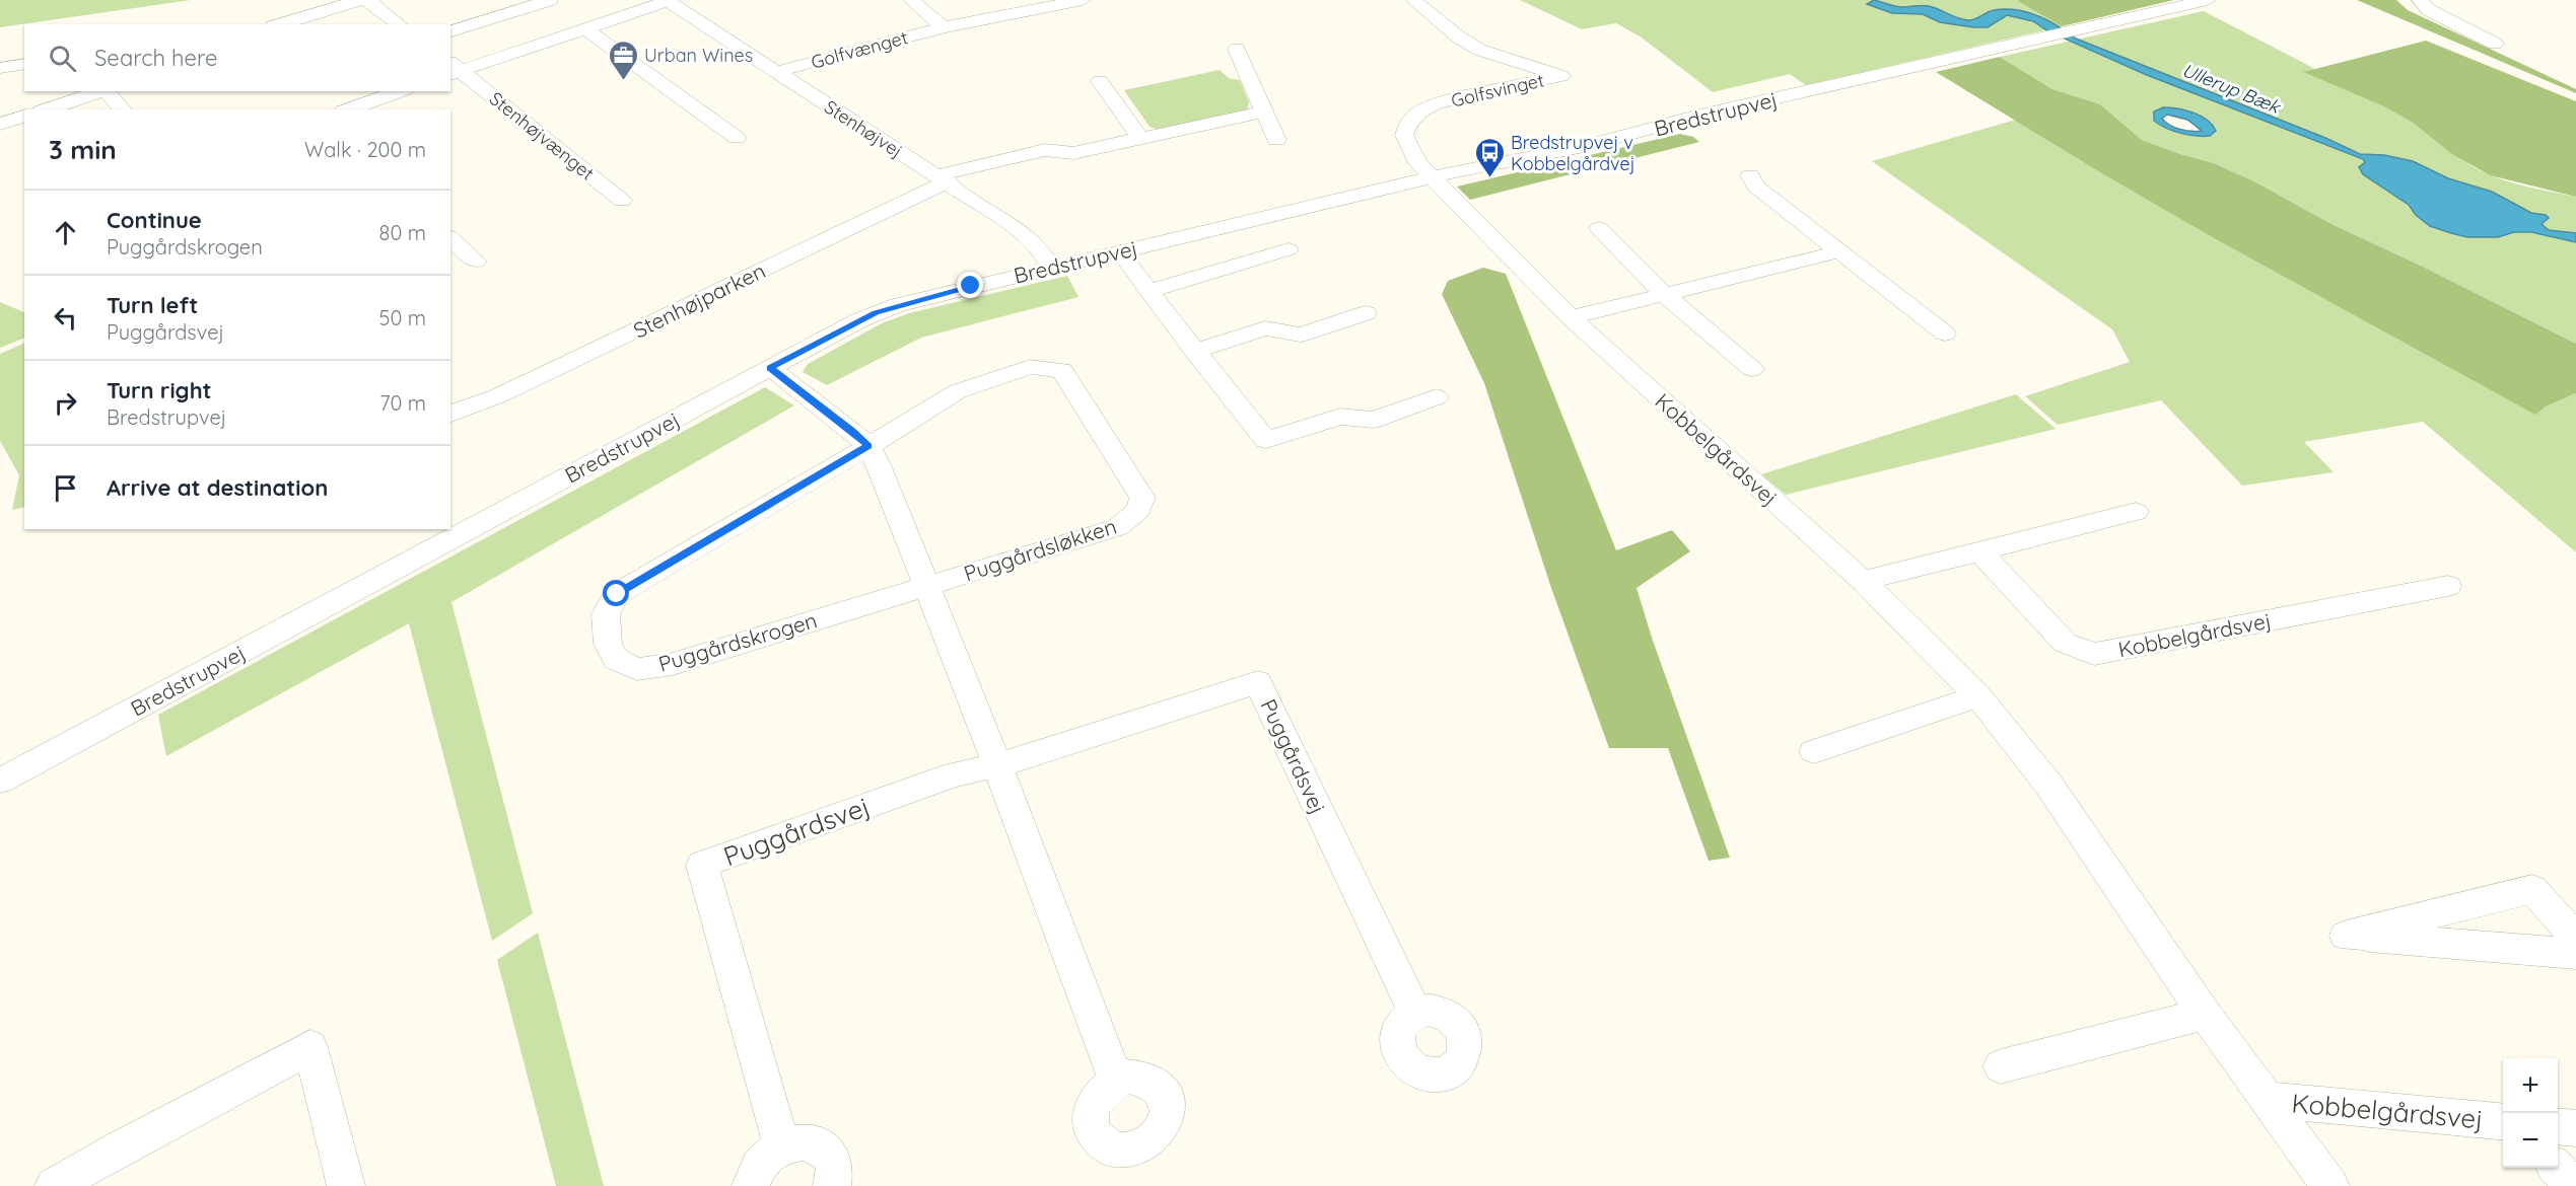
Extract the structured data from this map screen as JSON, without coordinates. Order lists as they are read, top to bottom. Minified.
{"streets":{"street":["Golfvænget","Golfsvinget","Bredstrupvej","Stenhøjvej","Stenhøjvænget","Stenhøjparken","Kobbelgårdsvej","Puggårdsløkken","Puggårdskrogen","Puggårdsvej"]},"crossings":[["Golfvænget","Stenhøjvej"],["Golfsvinget","Bredstrupvej"],["Golfsvinget","Kobbelgårdsvej"],["Bredstrupvej","Stenhøjvej"],["Bredstrupvej","Kobbelgårdsvej"],["Stenhøjvej","Stenhøjvænget"],["Stenhøjvej","Stenhøjparken"],["Puggårdsløkken","Puggårdskrogen"]],"water":["Ullerup Bæk"],"places":{"office":["Urban Wines"],"bus stop":["Bredstrupvej v Kobbelgårdvej"]},"page":{"search":"Search here","heading":["3 min","Walk · 200 m"],"list":[["Continue","Puggårdskrogen","80 m"],["Turn left","Puggårdsvej","50 m"],["Turn right","Bredstrupvej","70 m"],"Arrive at destination"],"map_buttons":["+","−"]}}
